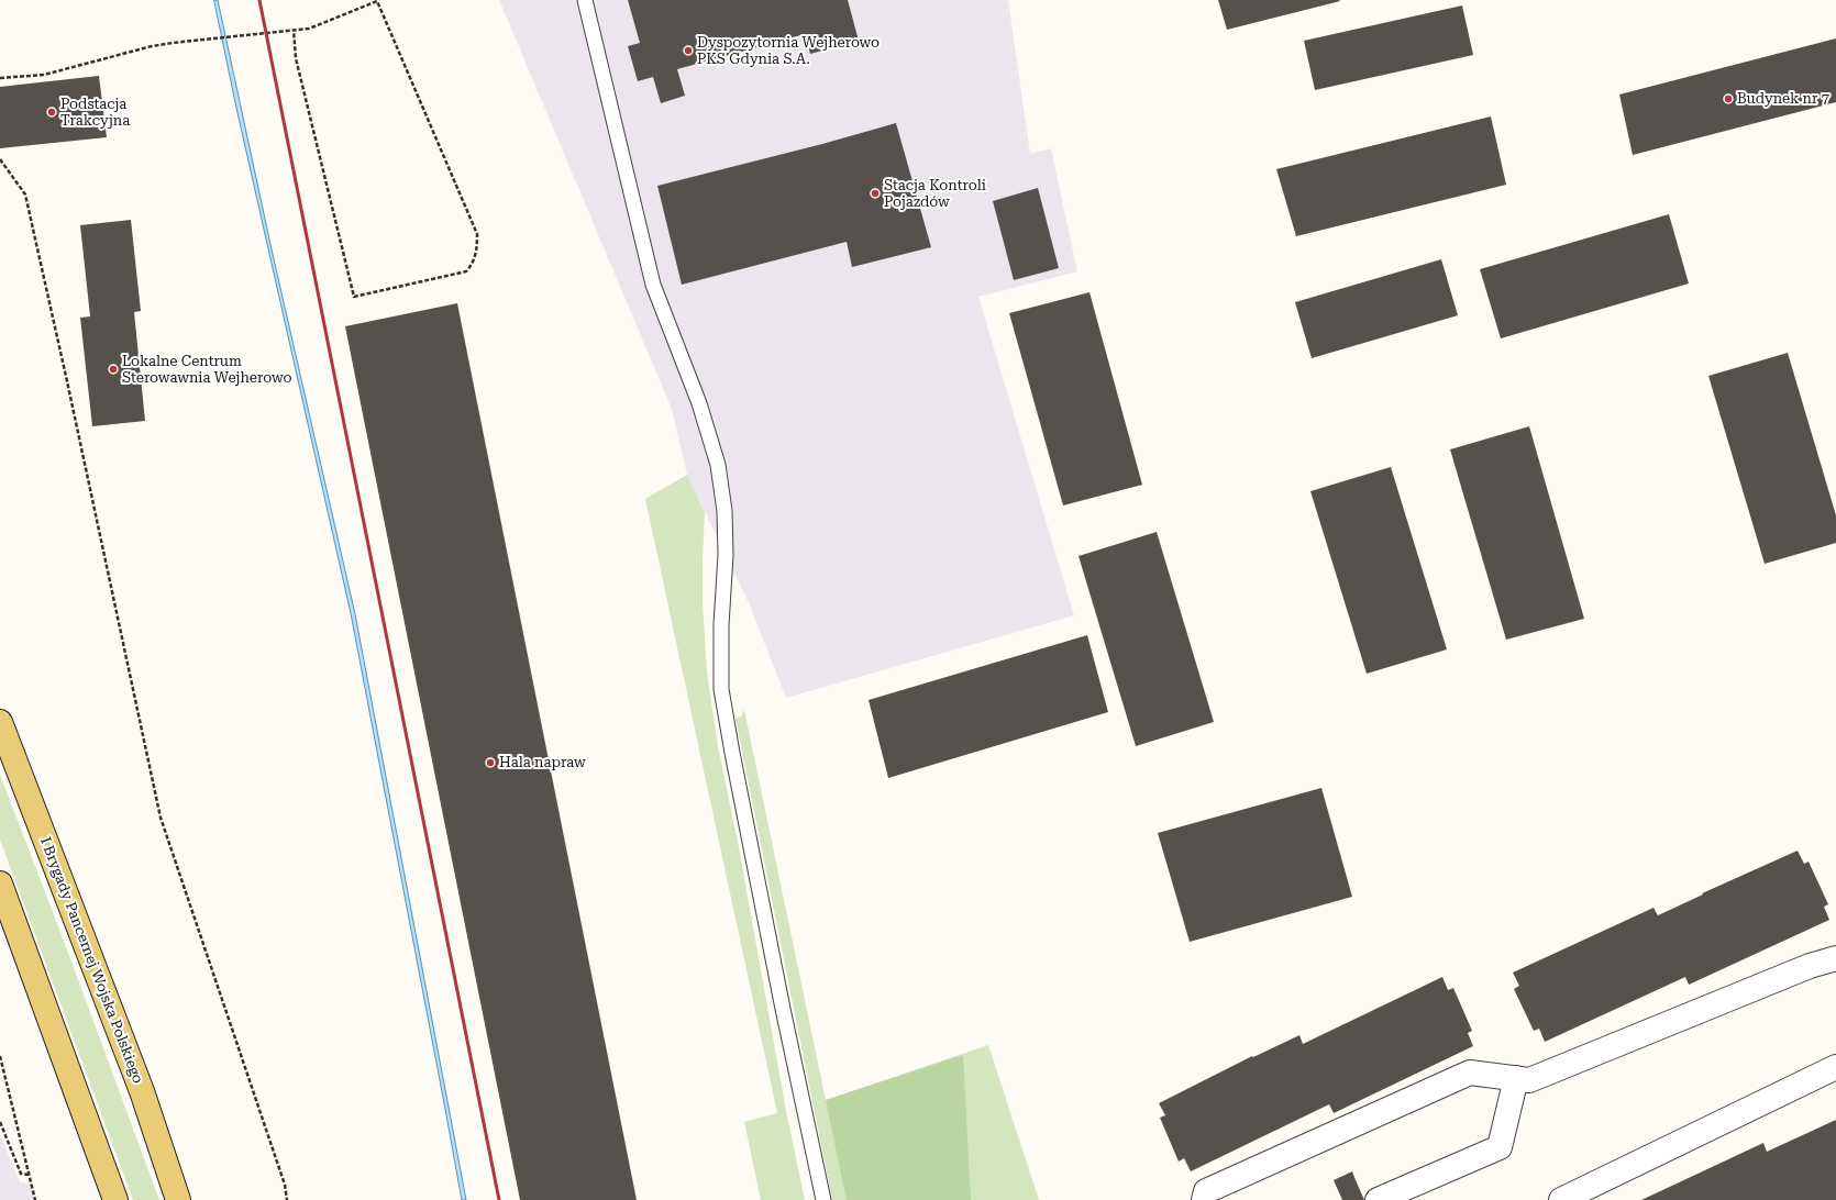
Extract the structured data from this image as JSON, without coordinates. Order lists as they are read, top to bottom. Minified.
{"streets":{"main road":["I Brygady Pancernej Wojska Polskiego"]},"places":["Dyspozytornia Wejherowo PKS Gdynia S.A.","Budynek nr 7","Podstacja Trakcyjna","Stacja Kontroli Pojazdów","Lokalne Centrum Sterowawnia Wejherowo","Hala napraw"]}
